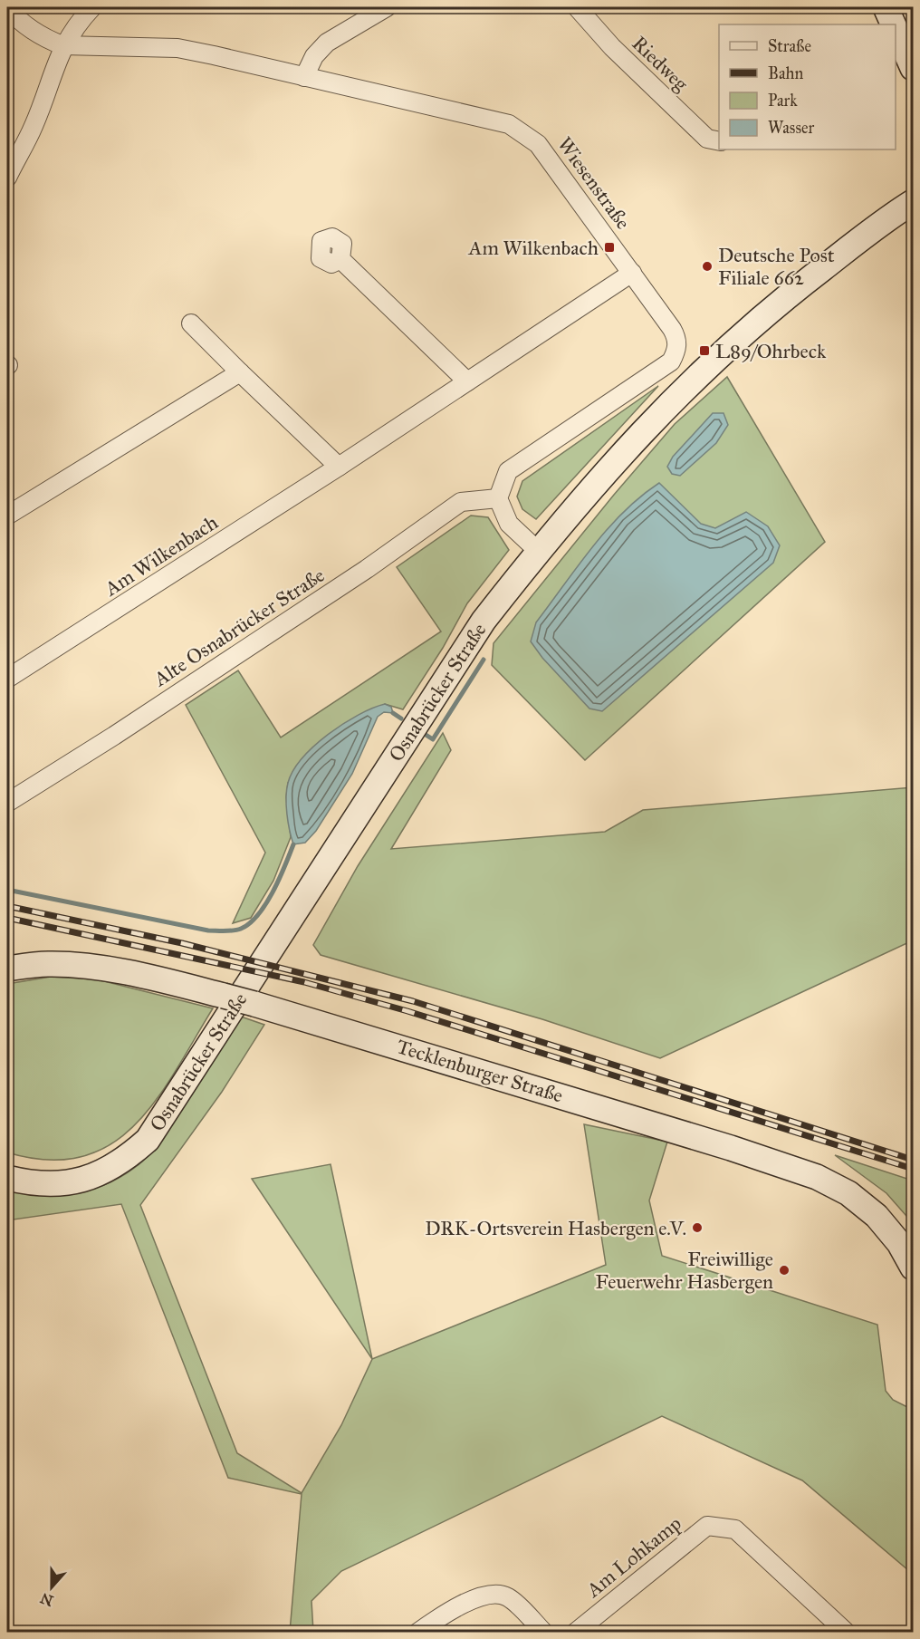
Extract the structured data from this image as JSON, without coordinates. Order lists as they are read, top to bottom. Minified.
{"streets":{"main road":["Osnabrücker Straße","Tecklenburger Straße"],"street":["Riedweg","Wiesenstraße","Am Wilkenbach","Alte Osnabrücker Straße","Am Lohkamp"]},"crossings":[["Wiesenstraße","Am Wilkenbach"],["Wiesenstraße","Alte Osnabrücker Straße"]],"places":{"transit":["Am Wilkenbach","L89/Ohrbeck"],"other":["Deutsche Post Filiale 662","DRK-Ortsverein Hasbergen e.V.","Freiwillige Feuerwehr Hasbergen"]},"legend":["Straße","Bahn","Park","Wasser"],"north":"bottom"}
